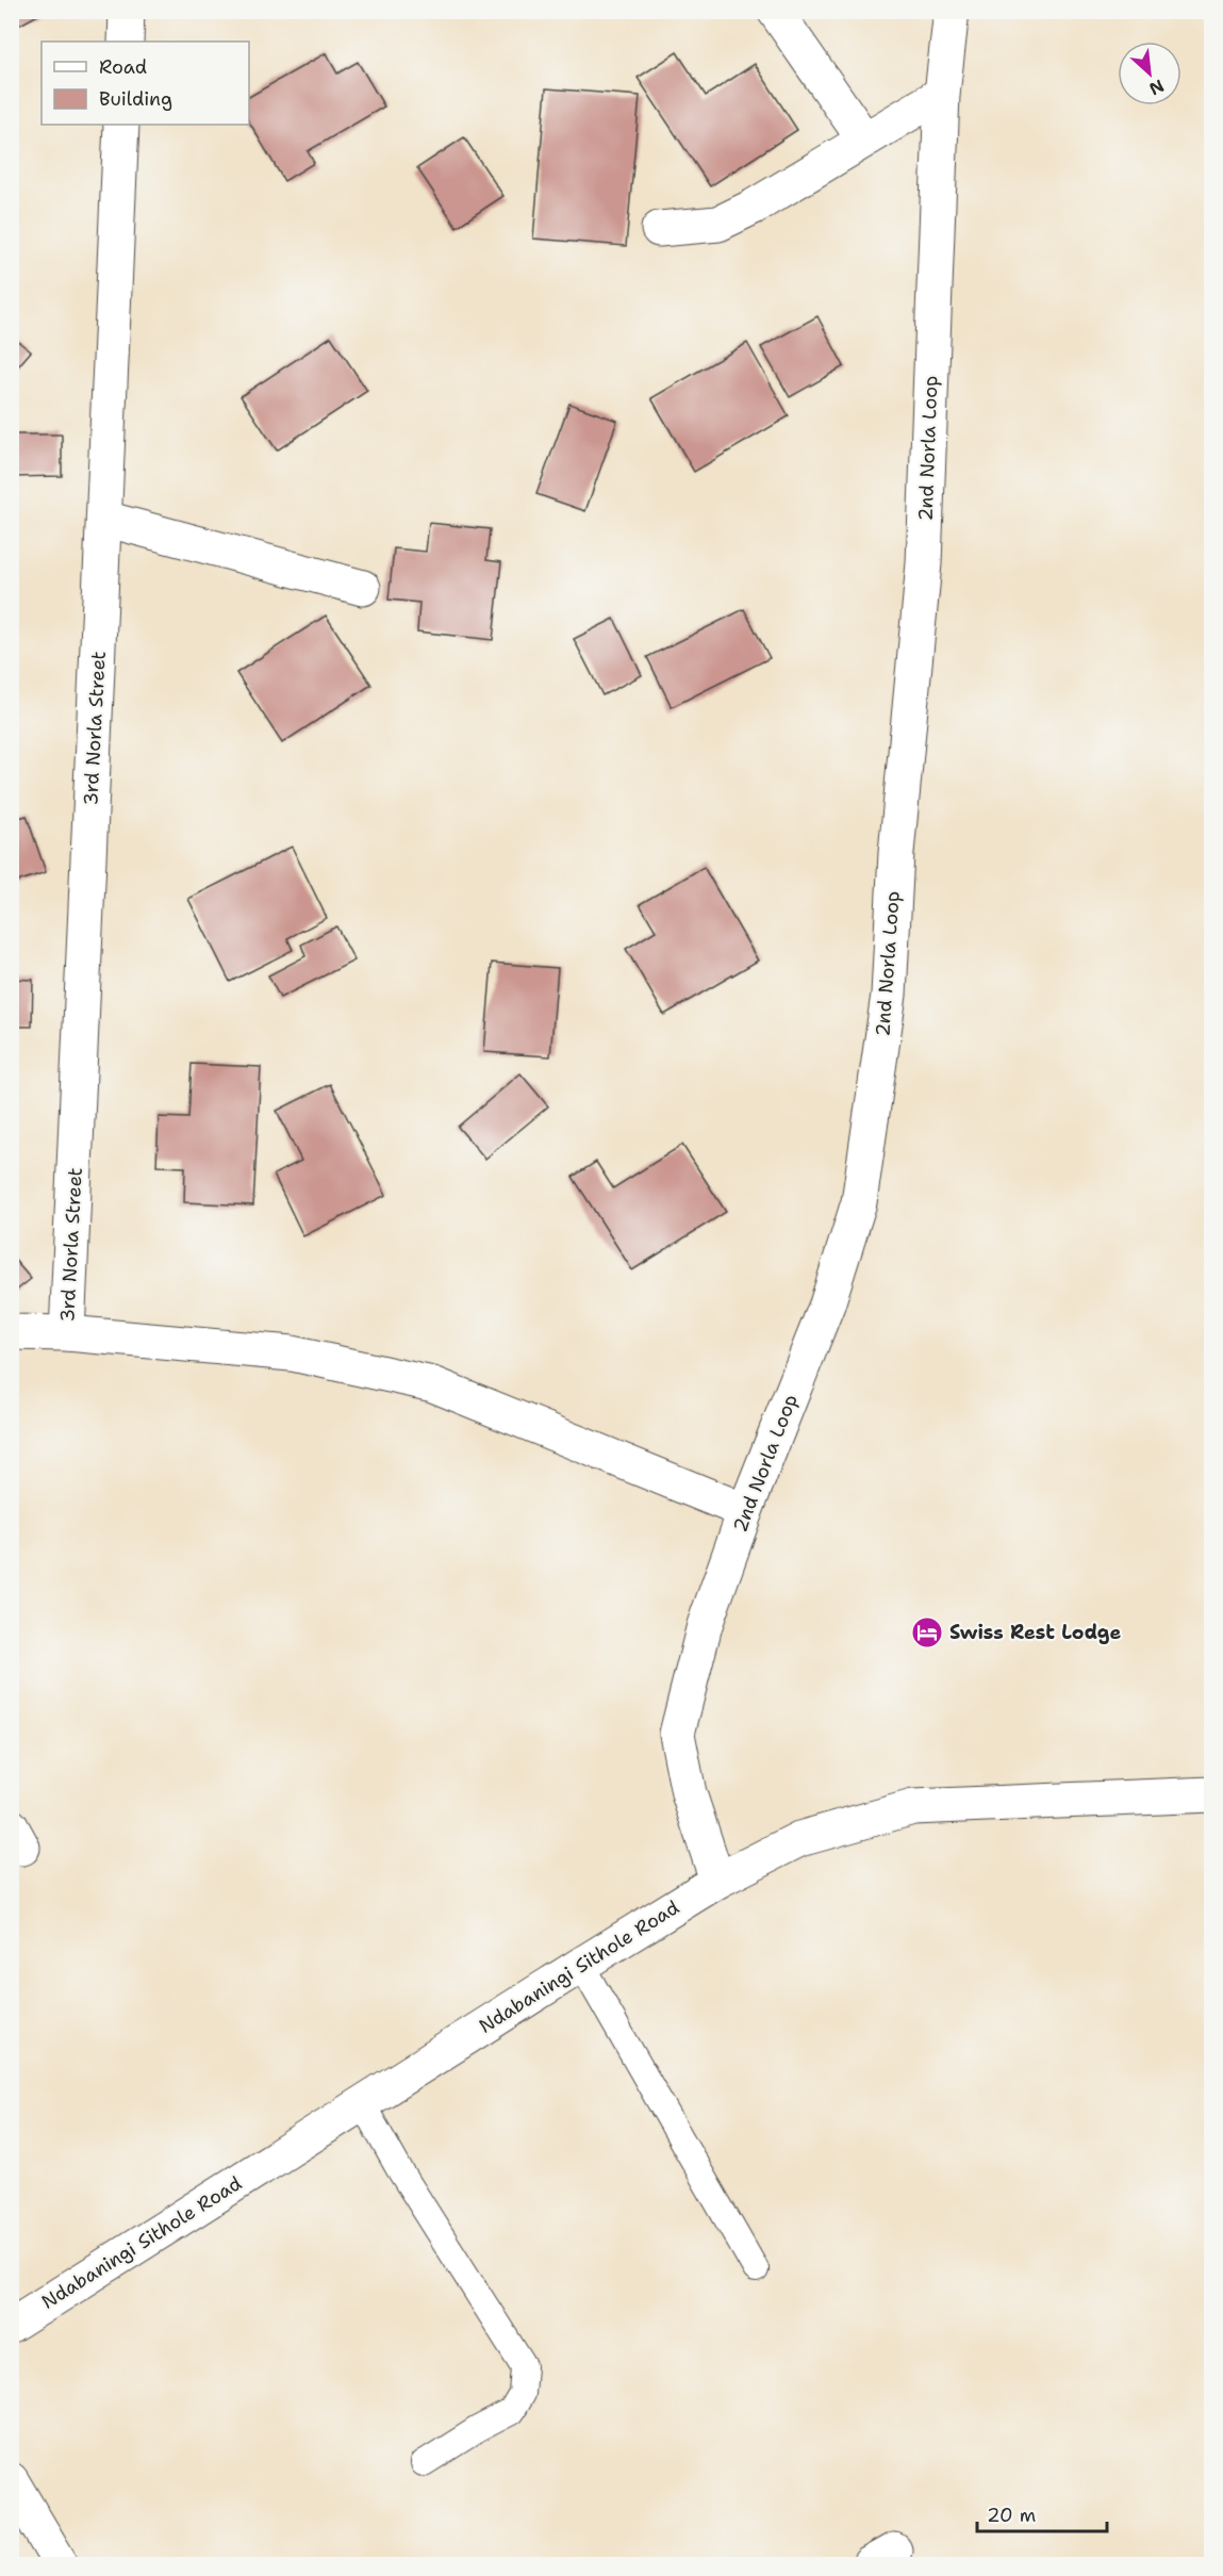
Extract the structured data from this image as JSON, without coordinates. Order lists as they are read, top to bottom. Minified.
{"streets":{"street":["2nd Norla Loop","3rd Norla Street","Ndabaningi Sithole Road"]},"crossings":[["2nd Norla Loop","Ndabaningi Sithole Road"]],"places":{"hotel":["Swiss Rest Lodge"]},"legend":["Road","Building"],"scale_bar":"20 m","north":"bottom right"}
